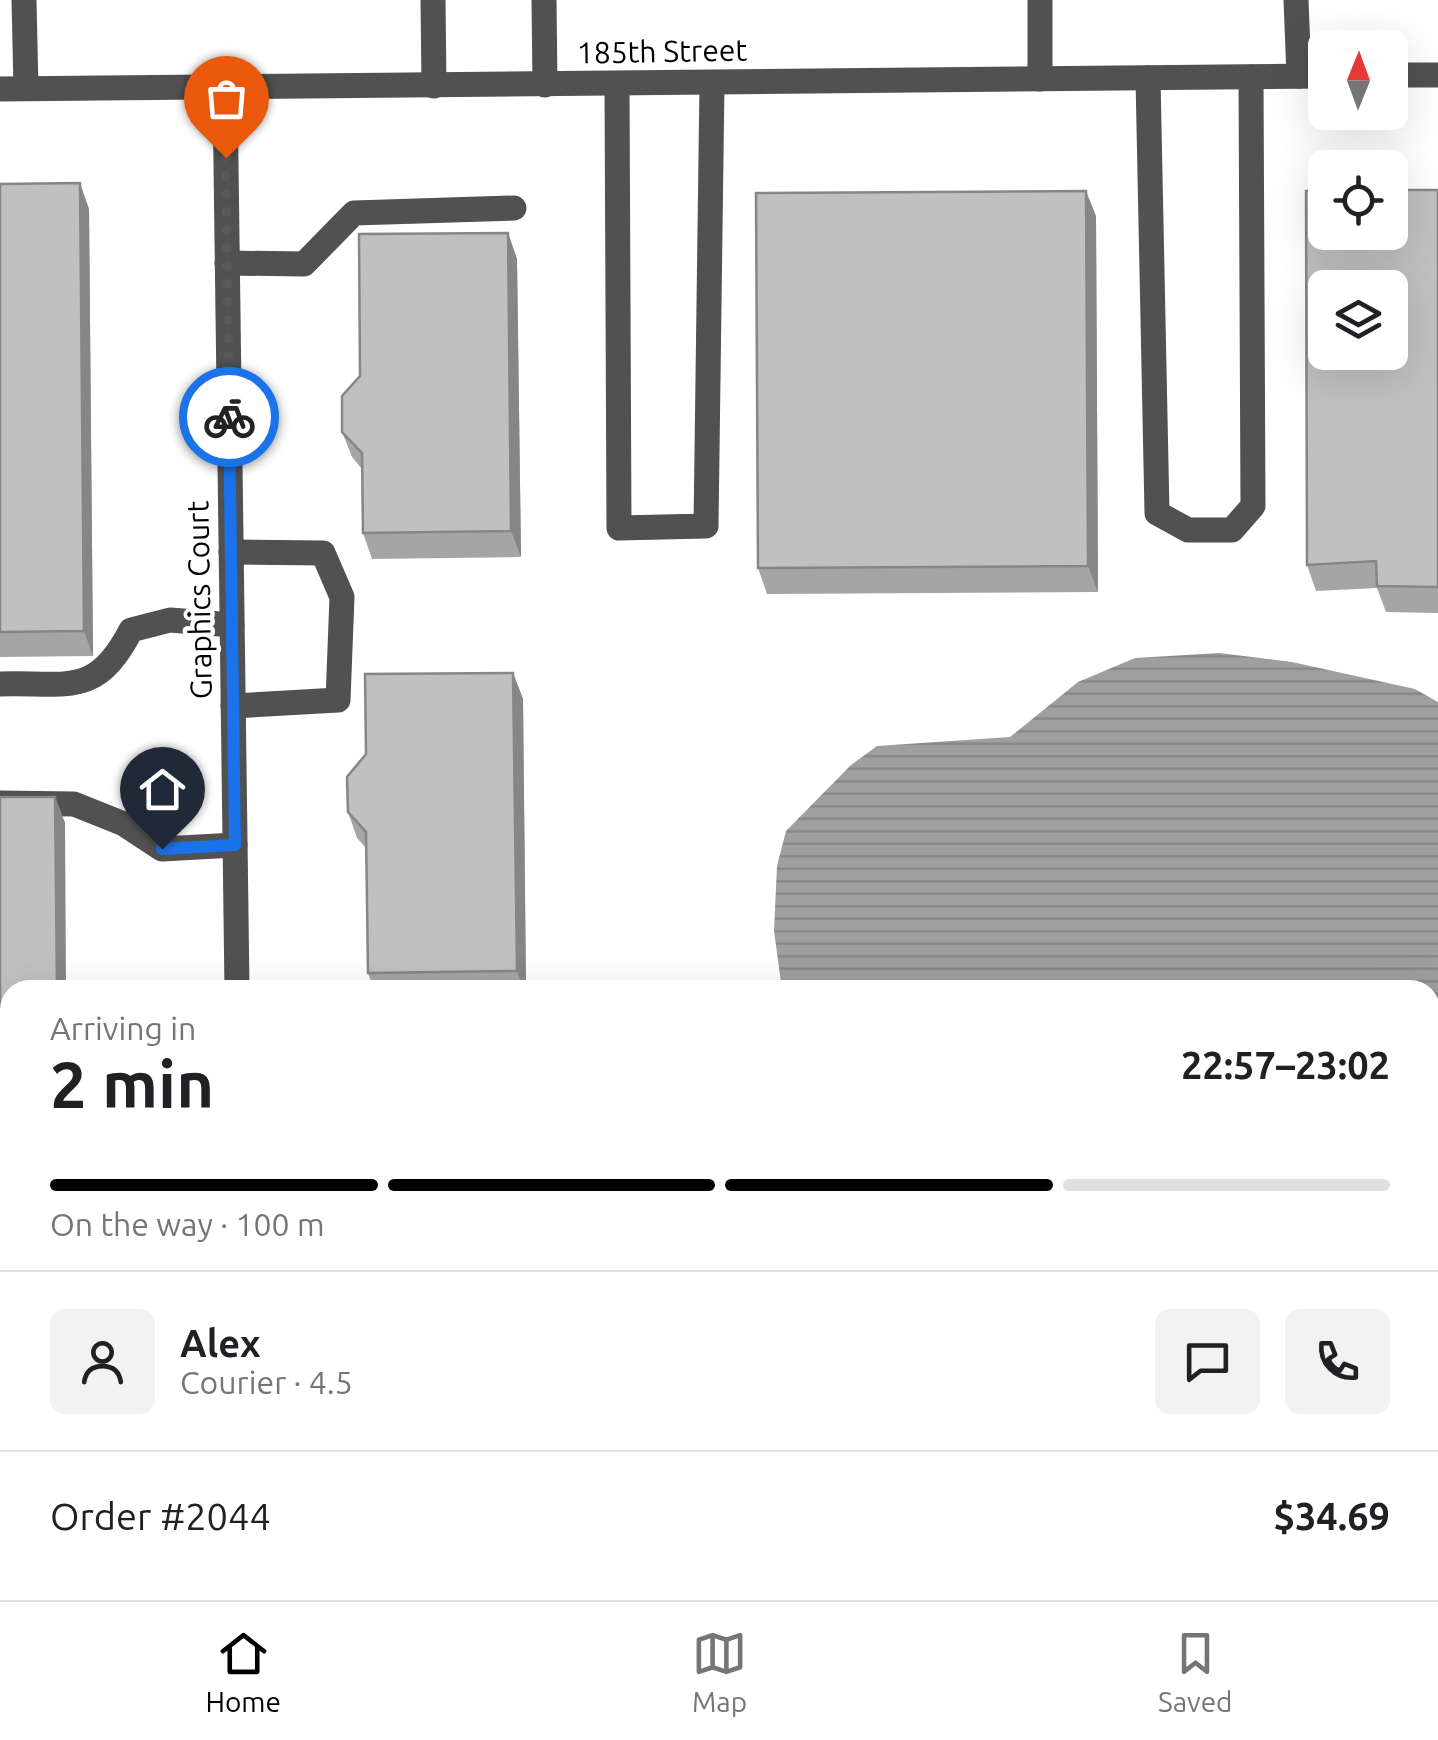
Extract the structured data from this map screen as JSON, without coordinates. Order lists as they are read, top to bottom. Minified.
{"streets":{"street":["185th Street","Graphics Court"]},"crossings":[["185th Street","Graphics Court"]],"north":"top","page":{"heading":["2 min","Arriving in","22:57–23:02"],"panel":["Alex","Courier · 4.5","Order #2044","$34.69"],"bar":"On the way · 100 m","tabs":["Home","Map","Saved"]}}
